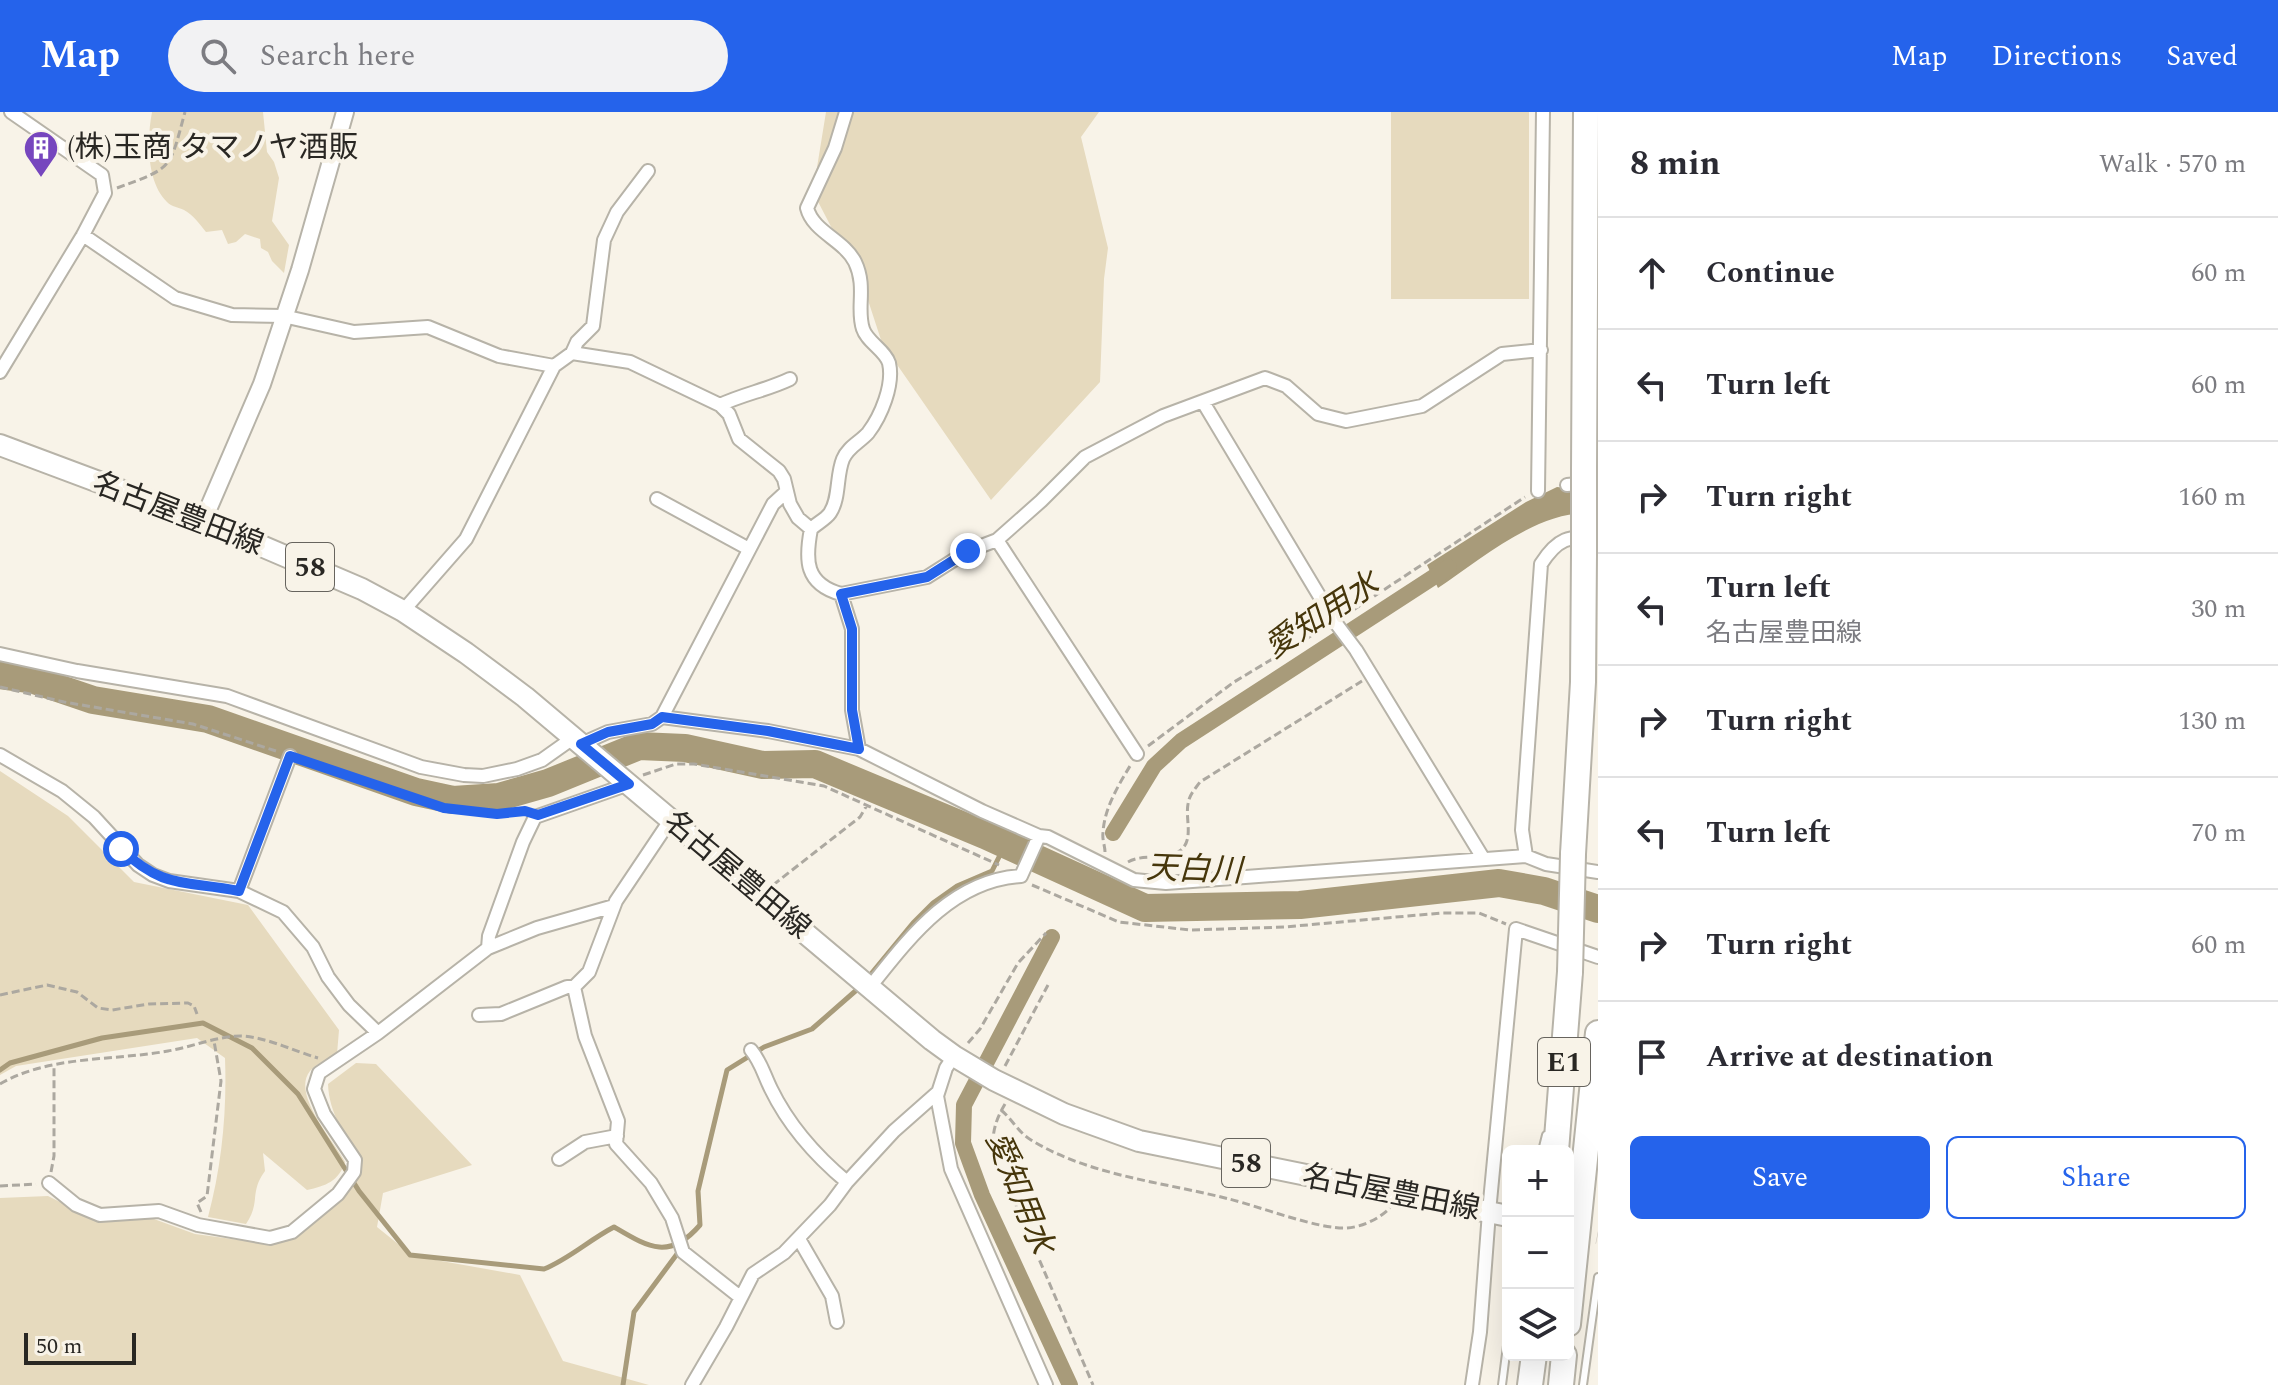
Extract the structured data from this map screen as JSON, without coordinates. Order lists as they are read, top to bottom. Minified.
{"streets":{"highway":["E1"],"main road":["名古屋豊田線","58"]},"water":["愛知用水","天白川"],"places":{"building":["(株)玉商 タマノヤ酒販"]},"scale_bar":"50 m","page":{"header":"Map","search":"Search here","nav":["Map","Directions","Saved"],"heading":["8 min","Walk · 570 m"],"list":[["Continue","60 m"],["Turn left","60 m"],["Turn right","160 m"],["Turn left","名古屋豊田線","30 m"],["Turn right","130 m"],["Turn left","70 m"],["Turn right","60 m"],"Arrive at destination"],"buttons":["Save","Share"],"map_buttons":["+","−"],"scale":"50 m"}}
